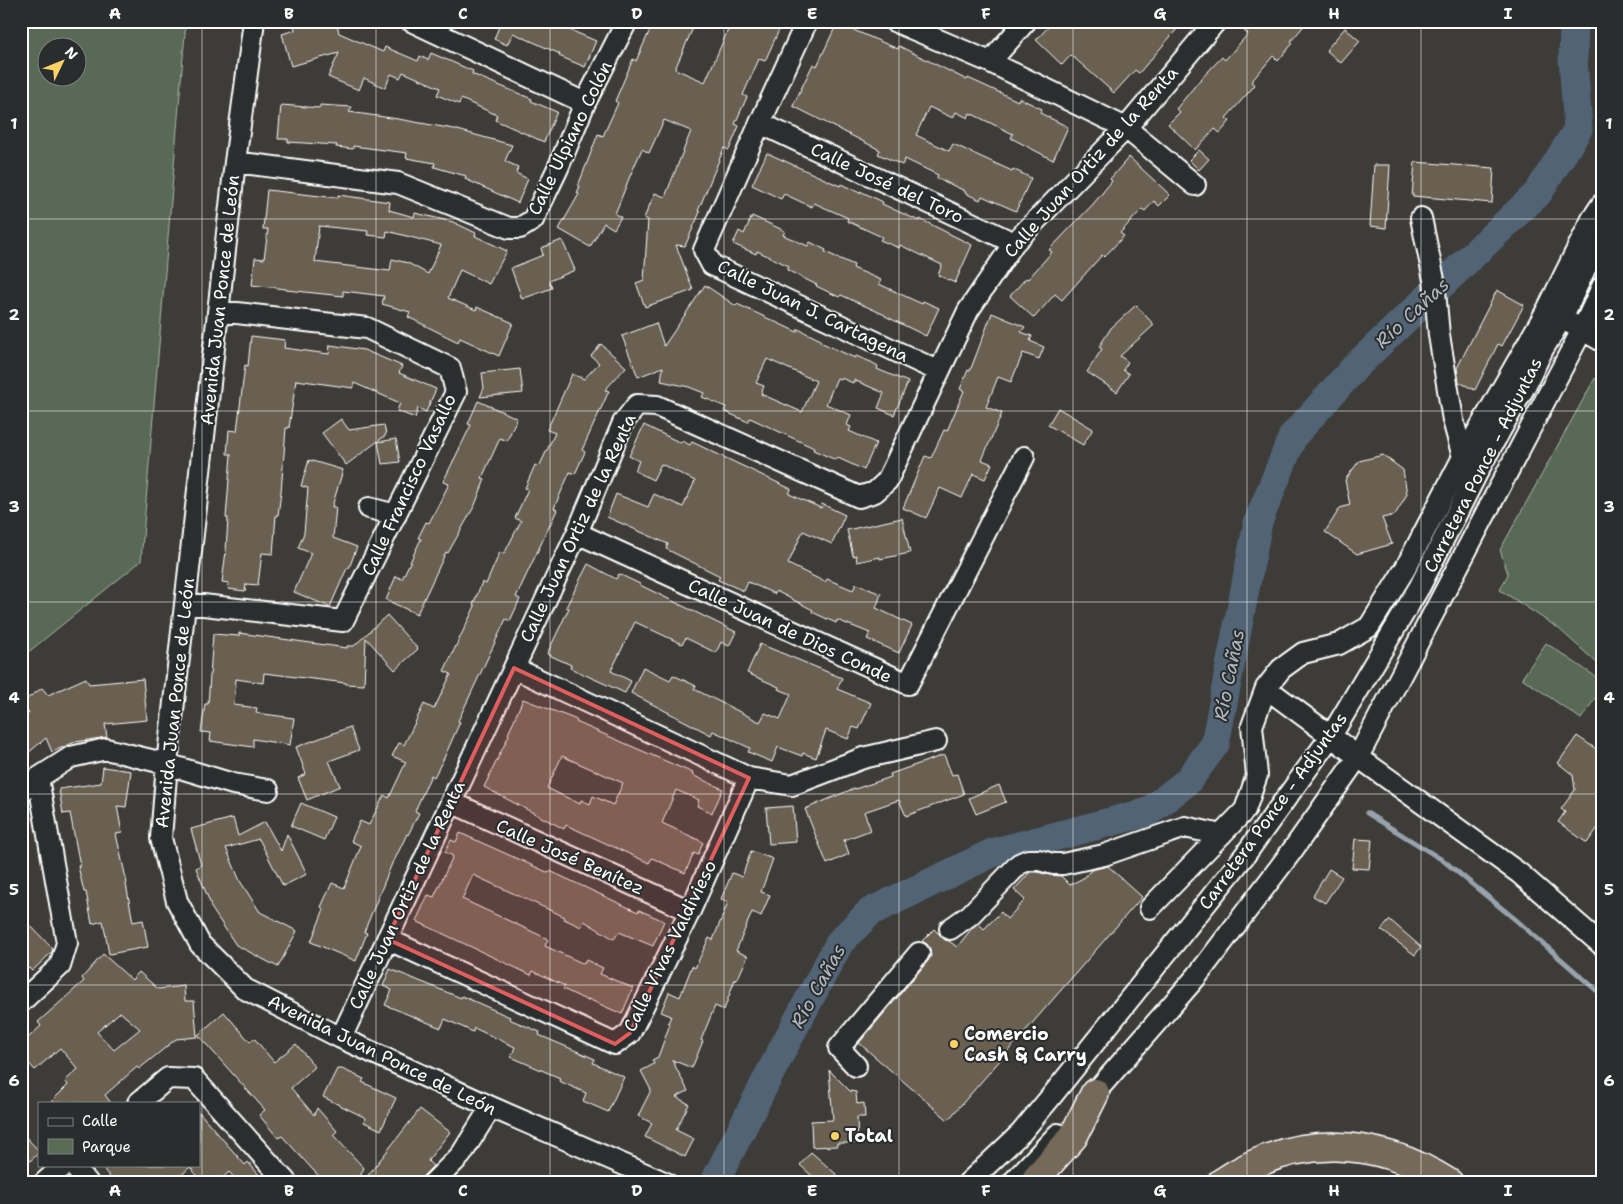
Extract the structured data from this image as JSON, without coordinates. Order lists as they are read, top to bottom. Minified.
{"streets":{"street":["Calle Ulpiano Colón","Calle Juan Ortiz de la Renta","Calle José del Toro","Avenida Juan Ponce de León","Calle Juan J. Cartagena","Carretera Ponce - Adjuntas","Calle Francisco Vasallo","Calle Juan de Dios Conde","Calle José Benítez","Calle Vivas Valdivieso"]},"crossings":[["Calle Ulpiano Colón","Avenida Juan Ponce de León"],["Calle Juan Ortiz de la Renta","Calle José del Toro"],["Calle Juan Ortiz de la Renta","Avenida Juan Ponce de León"],["Calle Juan Ortiz de la Renta","Calle Juan J. Cartagena"],["Calle Juan Ortiz de la Renta","Calle Juan de Dios Conde"],["Calle Juan Ortiz de la Renta","Calle José Benítez"],["Calle Juan Ortiz de la Renta","Calle Vivas Valdivieso"],["Calle José del Toro","Calle Juan J. Cartagena"],["Avenida Juan Ponce de León","Calle Francisco Vasallo"],["Calle José Benítez","Calle Vivas Valdivieso"]],"water":["Río Cañas"],"places":["Comercio Cash & Carry","Total"],"legend":["Calle","Parque"],"north":"top right","grid":{"columns":["A","B","C","D","E","F","G","H","I"],"rows":["1","2","3","4","5","6"]}}
